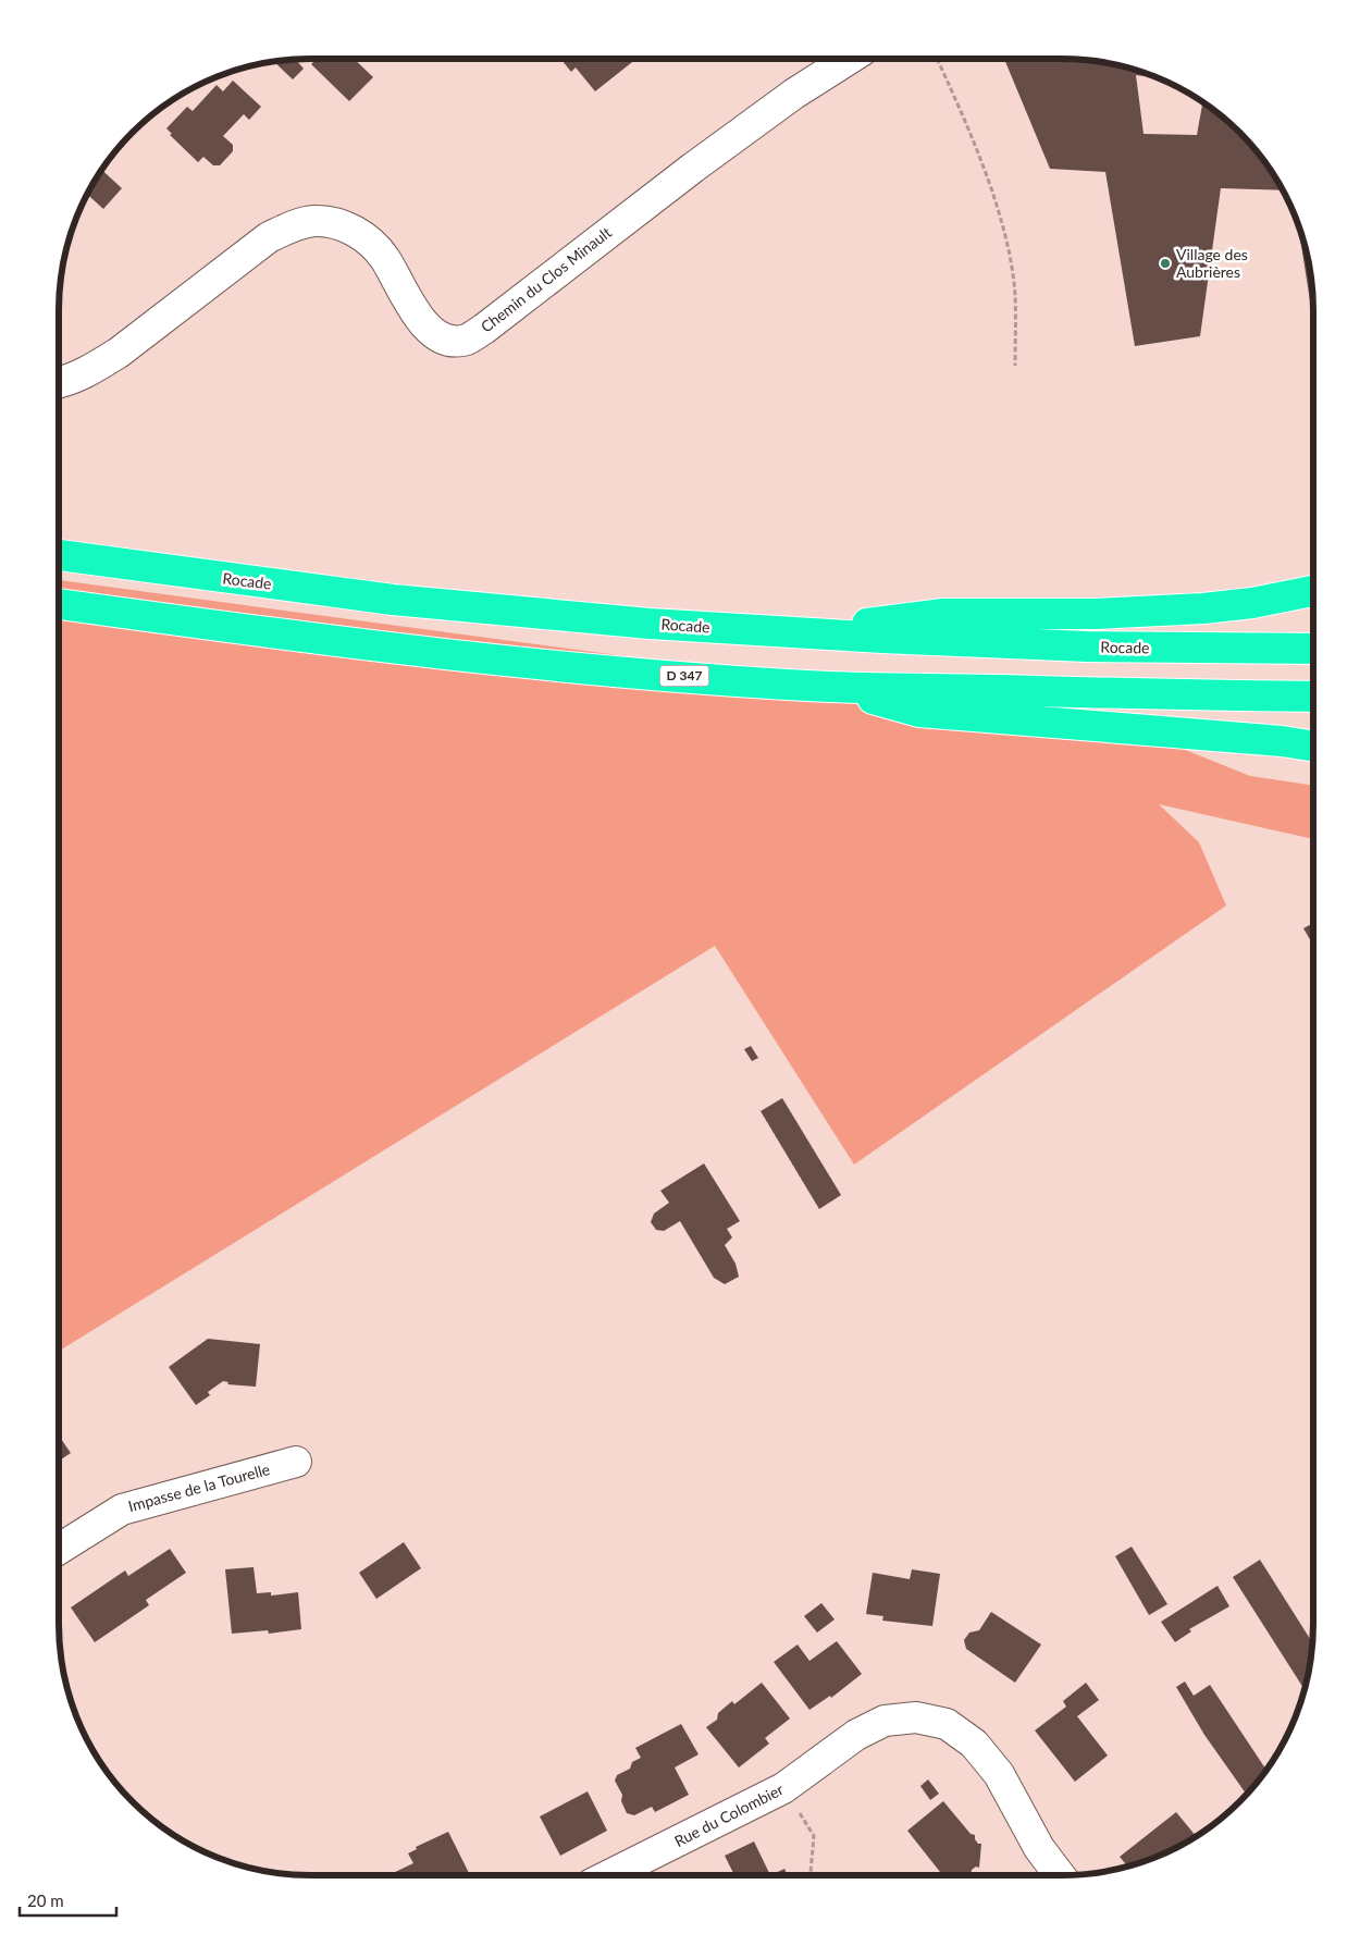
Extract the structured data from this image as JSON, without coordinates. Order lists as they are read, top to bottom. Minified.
{"streets":{"highway":["Rocade","D 347"],"street":["Chemin du Clos Minault","Impasse de la Tourelle","Rue du Colombier"]},"places":["Village des Aubrières"],"scale_bar":"20 m"}
